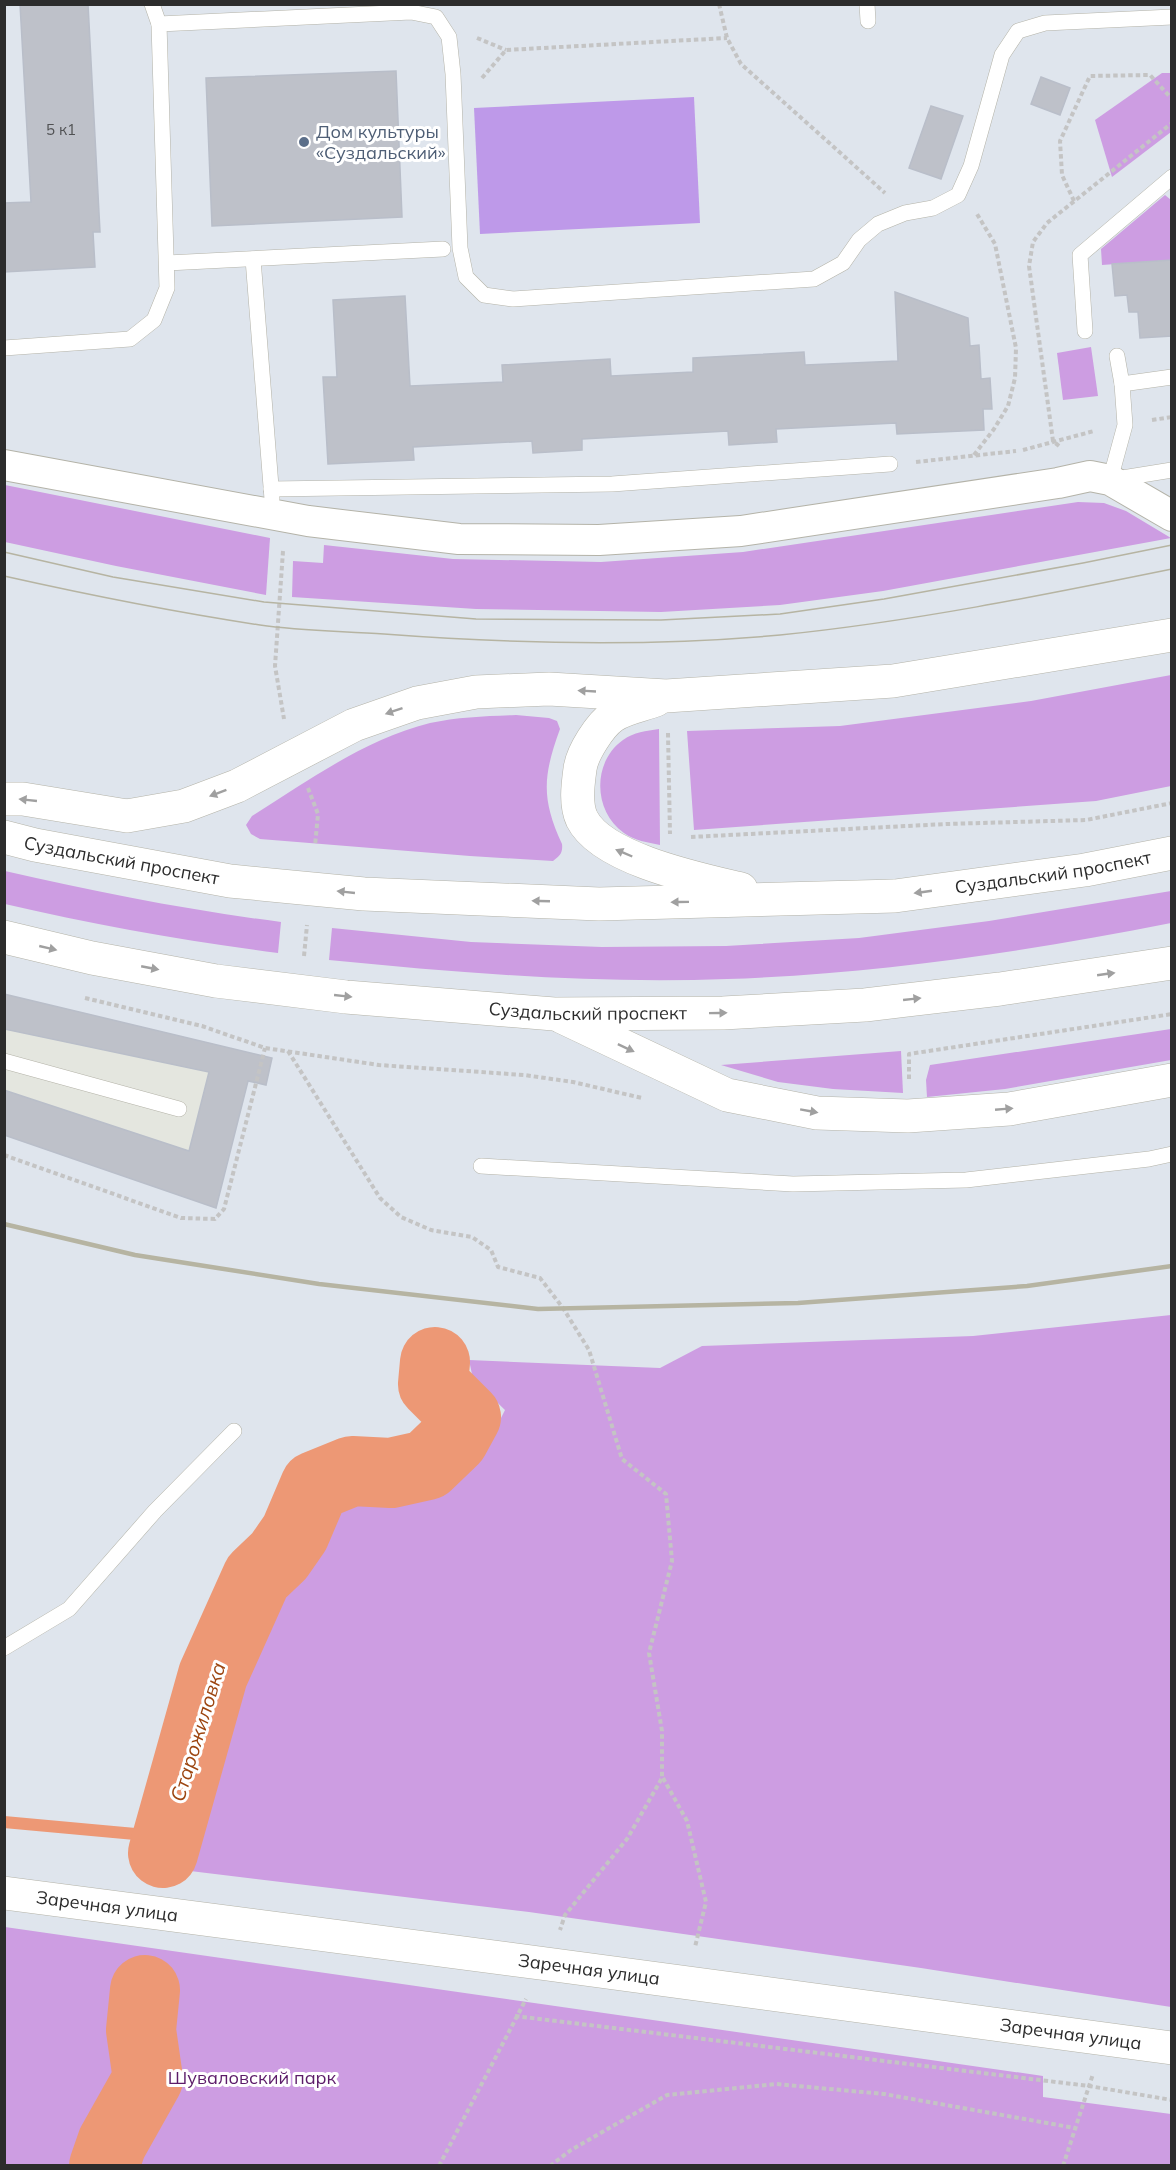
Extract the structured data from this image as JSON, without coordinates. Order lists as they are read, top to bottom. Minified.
{"streets":{"main road":["Суздальский проспект","Заречная улица"]},"water":["Старожиловка"],"parks":["Шуваловский парк"],"places":["Дом культуры «Суздальский»"],"house_numbers":["5 к1"]}
